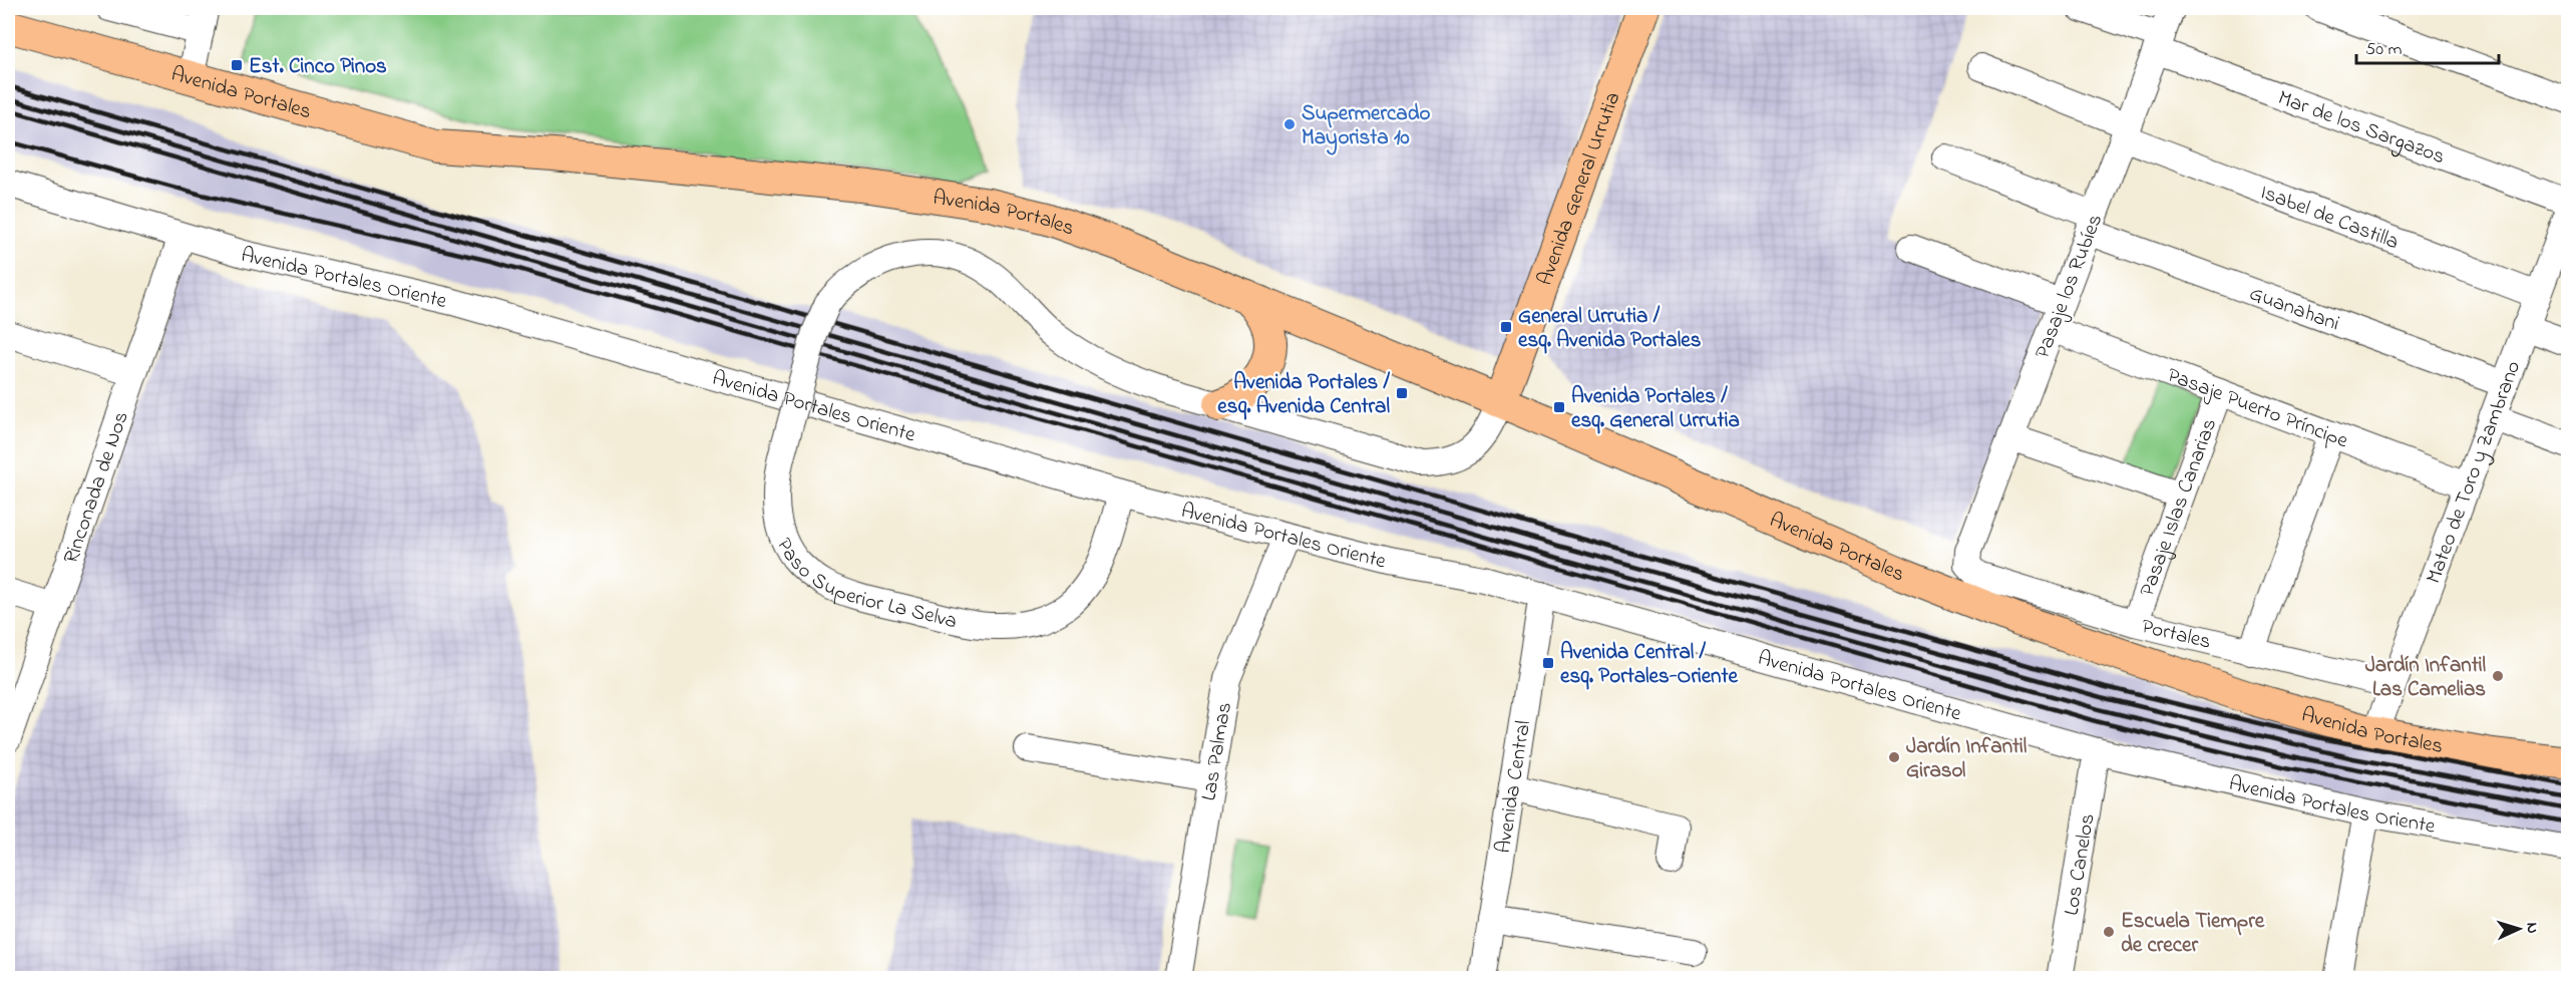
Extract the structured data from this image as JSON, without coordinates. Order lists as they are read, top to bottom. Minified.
{"streets":{"main road":["Avenida Portales","Avenida General Urrutia"],"street":["Mar de los Sargazos","Isabel de Castilla","Avenida Portales Oriente","Pasaje los Rubíes","Guanahani","Pasaje Puerto Príncipe","Mateo de Toro y Zambrano","Rinconada de Nos","Pasaje Islas Canarias","Paso Superior La Selva","Portales","Las Palmas","Avenida Central","Los Canelos"]},"crossings":[["Avenida Portales","Avenida General Urrutia"],["Avenida Portales","Mateo de Toro y Zambrano"],["Mar de los Sargazos","Pasaje los Rubíes"],["Isabel de Castilla","Pasaje los Rubíes"],["Isabel de Castilla","Mateo de Toro y Zambrano"],["Avenida Portales Oriente","Rinconada de Nos"],["Avenida Portales Oriente","Paso Superior La Selva"],["Avenida Portales Oriente","Las Palmas"],["Avenida Portales Oriente","Avenida Central"],["Avenida Portales Oriente","Los Canelos"],["Pasaje los Rubíes","Guanahani"],["Pasaje los Rubíes","Pasaje Puerto Príncipe"],["Pasaje los Rubíes","Portales"],["Guanahani","Mateo de Toro y Zambrano"],["Pasaje Puerto Príncipe","Mateo de Toro y Zambrano"],["Pasaje Puerto Príncipe","Pasaje Islas Canarias"],["Mateo de Toro y Zambrano","Portales"],["Pasaje Islas Canarias","Portales"]],"places":{"transit":["Est. Cinco Pinos","General Urrutia / esq. Avenida Portales","Avenida Portales / esq. Avenida Central","Avenida Portales / esq. General Urrutia","Avenida Central / esq. Portales-Oriente"],"other":["Supermercado Mayorista 10","Jardín Infantil Las Camelias","Jardín Infantil Girasol","Escuela Tiempre de crecer"]},"scale_bar":"50 m","north":"right"}
